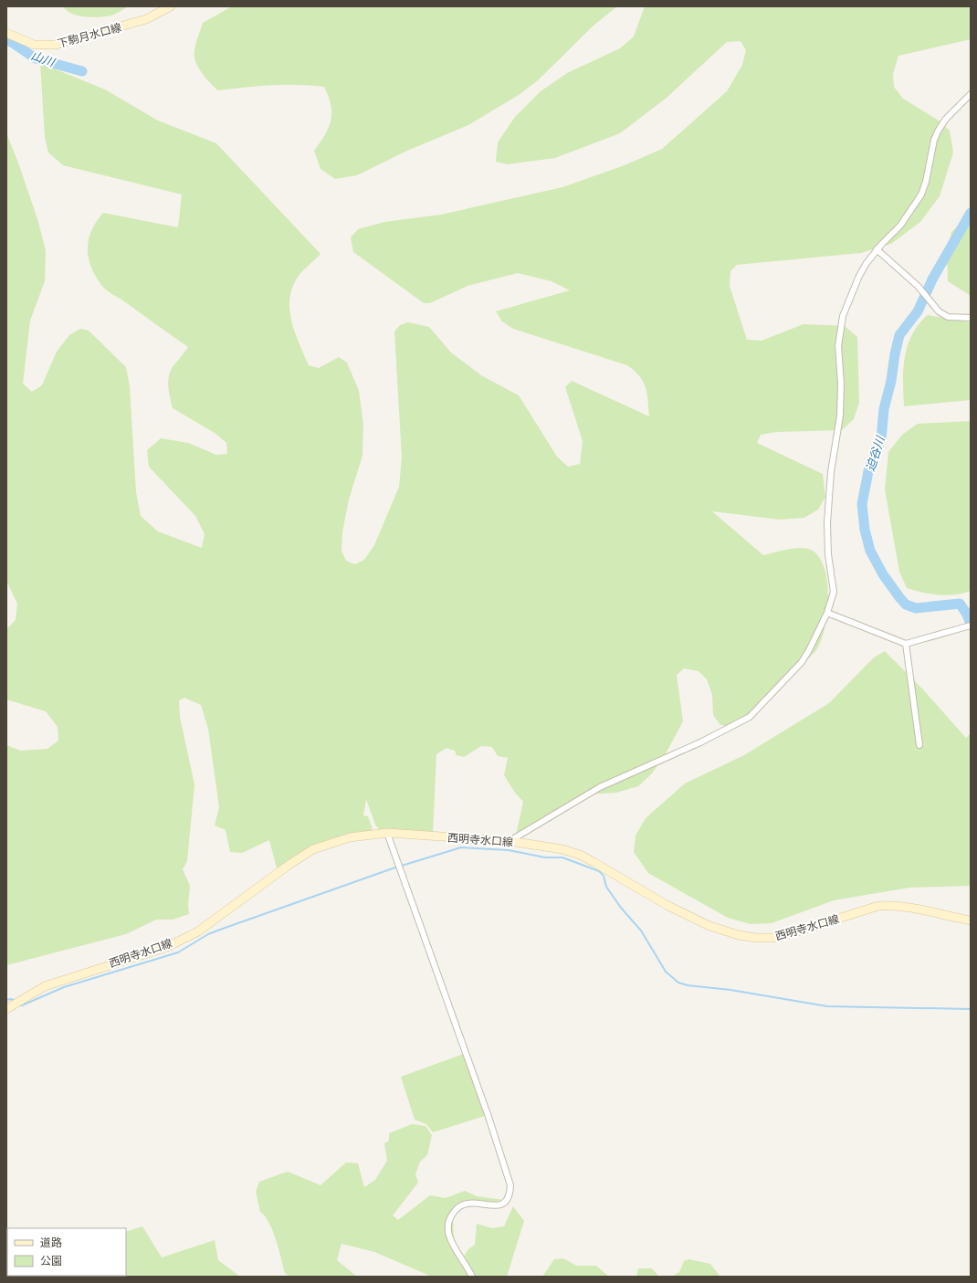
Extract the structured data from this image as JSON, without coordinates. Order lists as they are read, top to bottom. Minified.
{"streets":{"main road":["下駒月水口線","西明寺水口線"]},"water":["山川","迫谷川"],"legend":["道路","公園"]}
